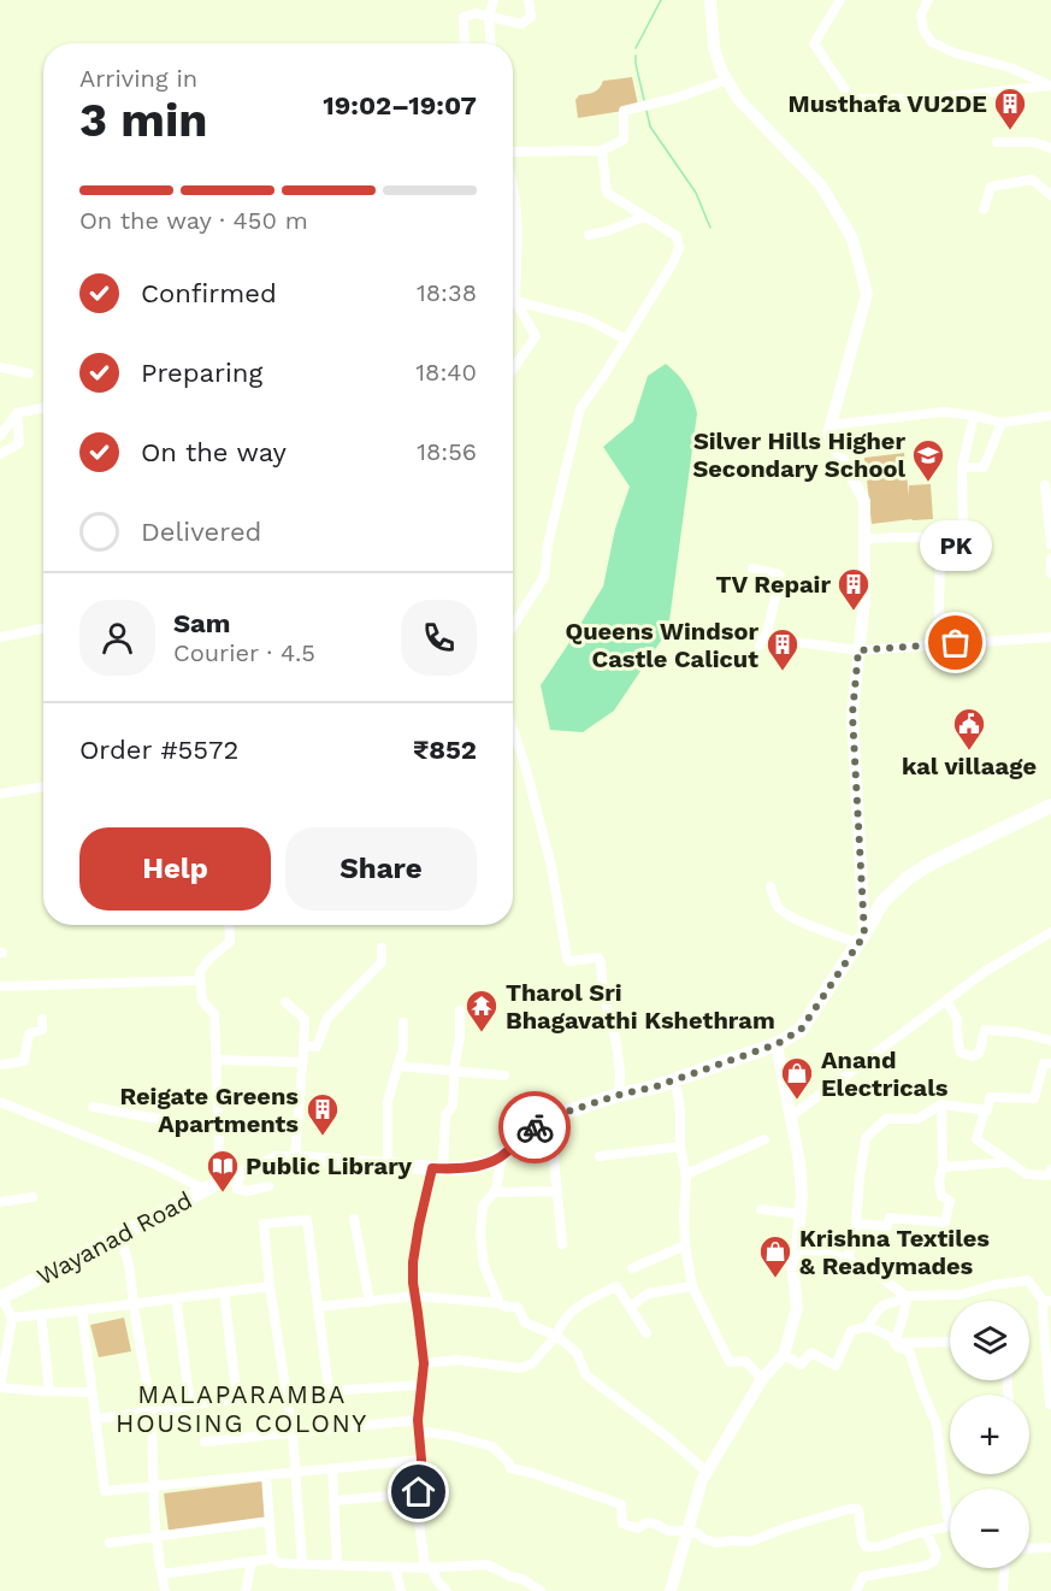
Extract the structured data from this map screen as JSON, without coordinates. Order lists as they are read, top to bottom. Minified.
{"streets":{"highway":["Wayanad Road"]},"districts":["MALAPARAMBA HOUSING COLONY"],"places":{"building":["Musthafa VU2DE","TV Repair","Queens Windsor Castle Calicut","Reigate Greens Apartments"],"school or university":["Silver Hills Higher Secondary School"],"other":["PK"],"public building":["kal villaage"],"temple":["Tharol Sri Bhagavathi Kshethram"],"shop":["Anand Electricals","Krishna Textiles & Readymades"],"library":["Public Library"]},"page":{"heading":["3 min","Arriving in","19:02–19:07"],"panel":["Sam","Courier · 4.5","Order #5572","₹852"],"bar":"On the way · 450 m","list":[["Confirmed","18:38"],["Preparing","18:40"],["On the way","18:56"],"Delivered"],"bubble":"PK","buttons":["Help","Share"],"map_buttons":["+","−"]}}
